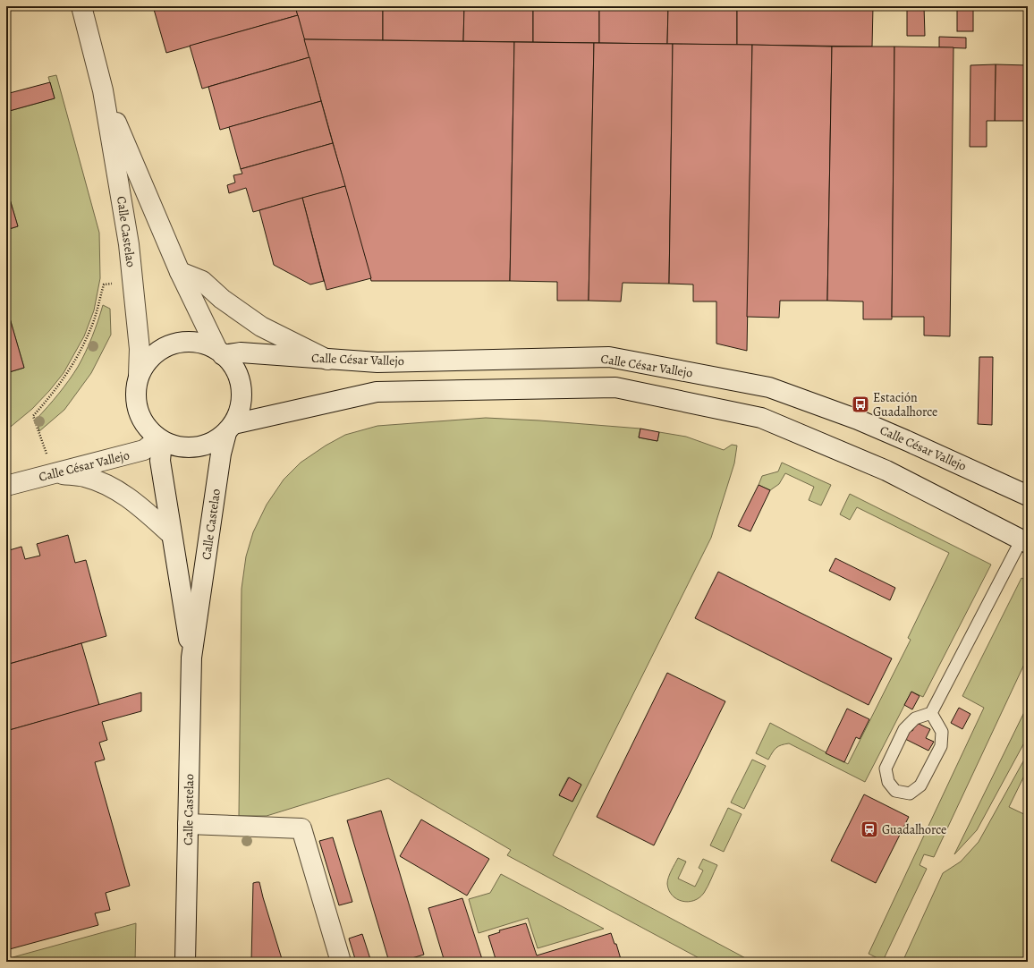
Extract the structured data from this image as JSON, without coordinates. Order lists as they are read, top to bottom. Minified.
{"streets":{"main road":["Calle Castelao","Calle César Vallejo"]},"crossings":[["Calle Castelao","Calle César Vallejo"]],"places":{"bus stop":["Estación Guadalhorce"],"station":["Guadalhorce"]}}
